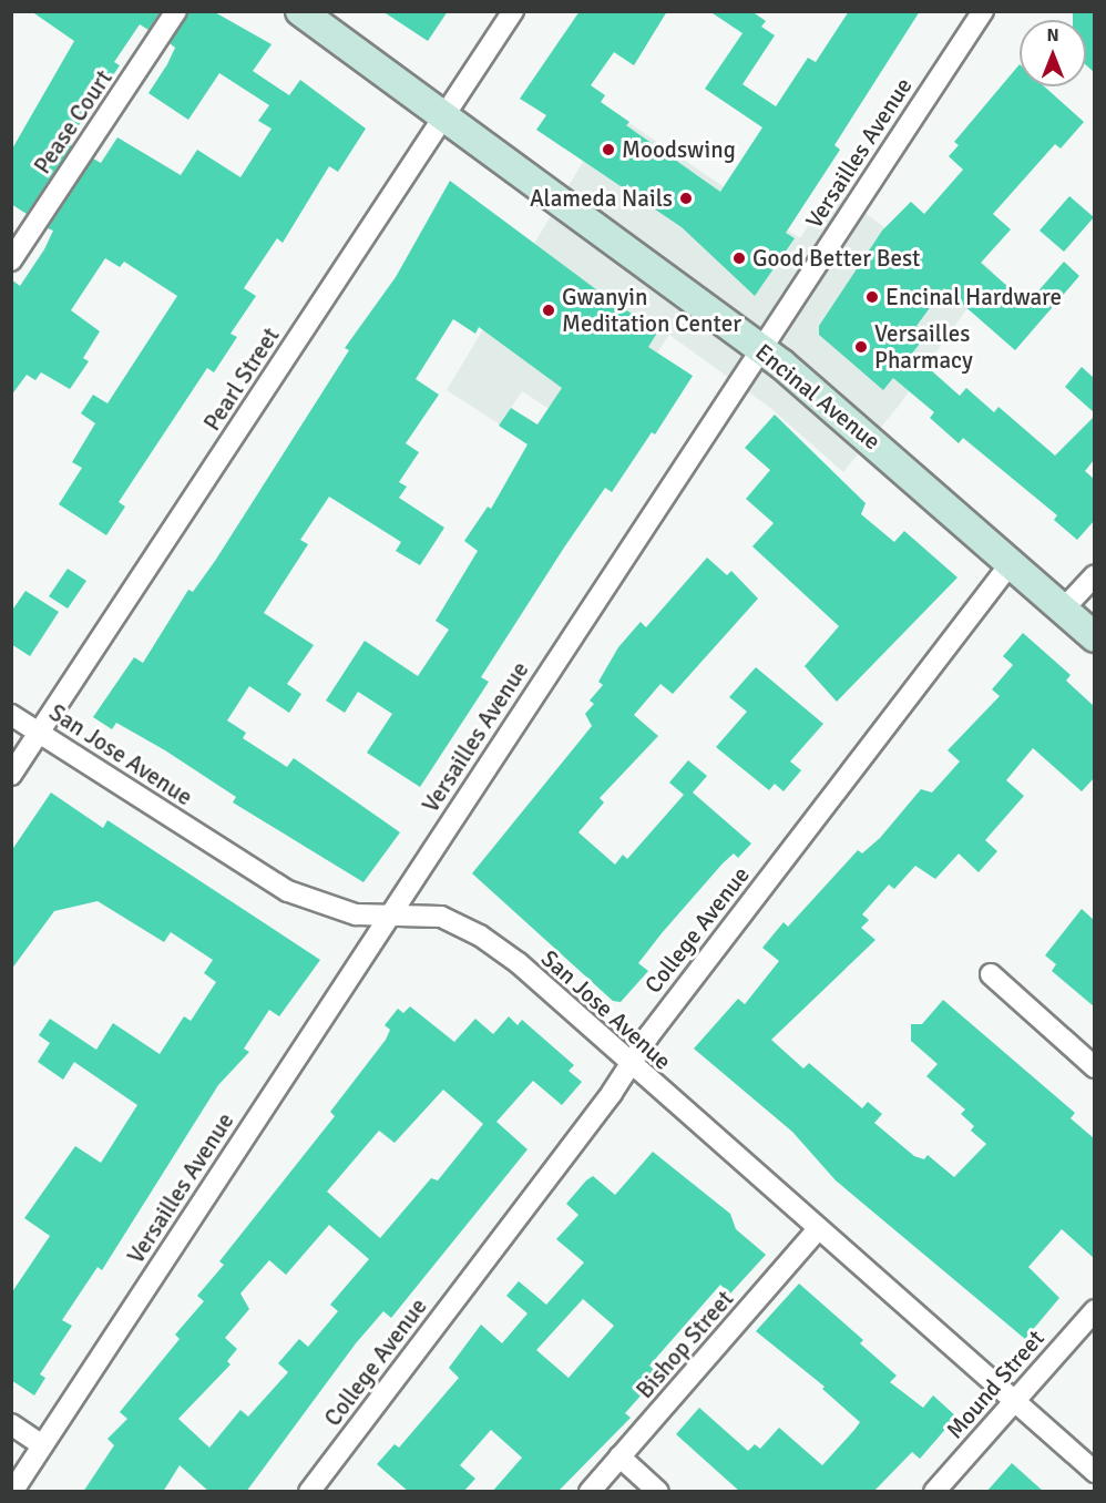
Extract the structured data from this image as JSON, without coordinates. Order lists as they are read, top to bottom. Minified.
{"streets":{"main road":["Encinal Avenue"],"street":["Pease Court","Versailles Avenue","Pearl Street","San Jose Avenue","College Avenue","Bishop Street","Mound Street"]},"crossings":[["Versailles Avenue","Encinal Avenue"],["Versailles Avenue","San Jose Avenue"],["Pearl Street","Encinal Avenue"],["Pearl Street","San Jose Avenue"],["Encinal Avenue","College Avenue"],["San Jose Avenue","College Avenue"],["San Jose Avenue","Bishop Street"],["San Jose Avenue","Mound Street"]],"places":["Moodswing","Alameda Nails","Good Better Best","Encinal Hardware","Gwanyin Meditation Center","Versailles Pharmacy"],"north":"top"}
